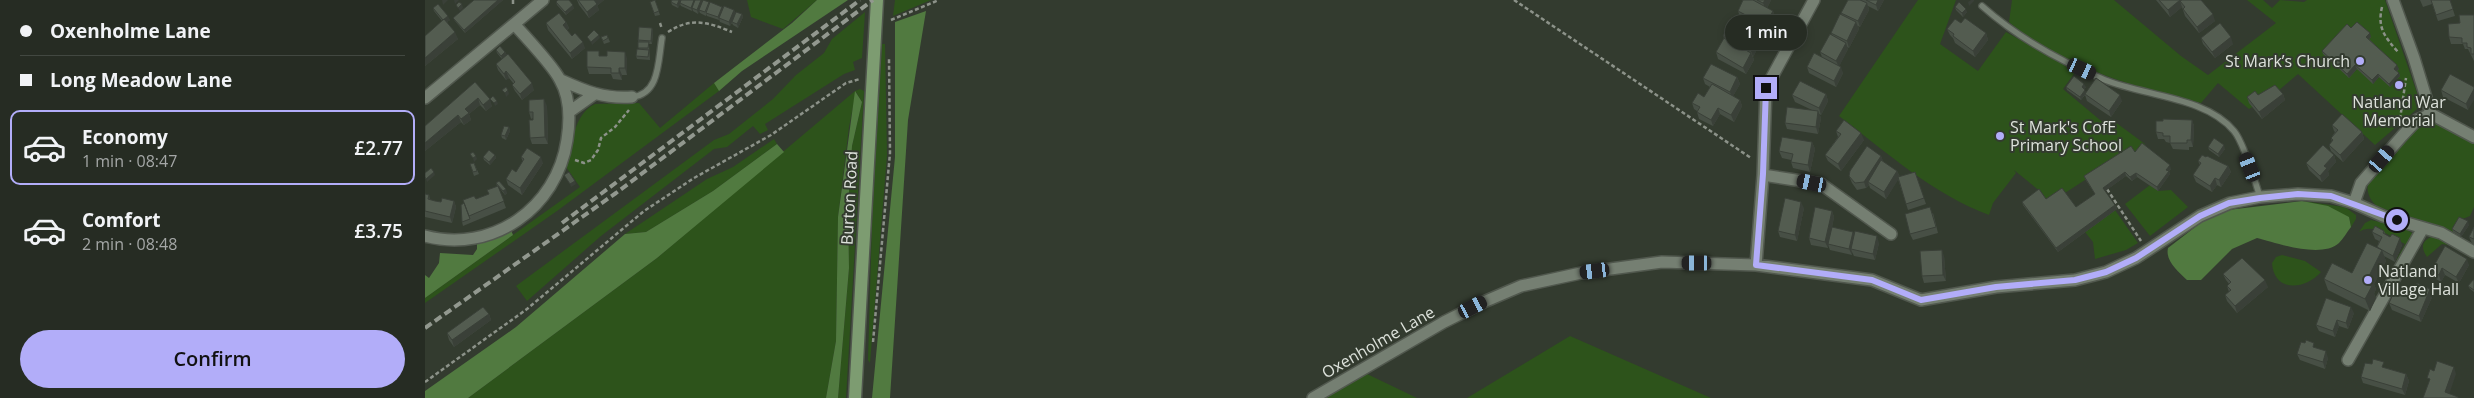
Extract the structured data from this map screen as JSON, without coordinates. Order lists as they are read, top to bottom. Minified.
{"streets":{"main road":["Burton Road"],"street":["Oxenholme Lane"]},"places":["St Mark’s Church","Natland War Memorial","St Mark's CofE Primary School","Natland Village Hall"],"page":{"banner":["Oxenholme Lane","Long Meadow Lane"],"bubble":"1 min","list":[{"name":"Economy","note":"1 min · 08:47","value":"£2.77"},{"name":"Comfort","note":"2 min · 08:48","value":"£3.75"}],"buttons":"Confirm"}}
